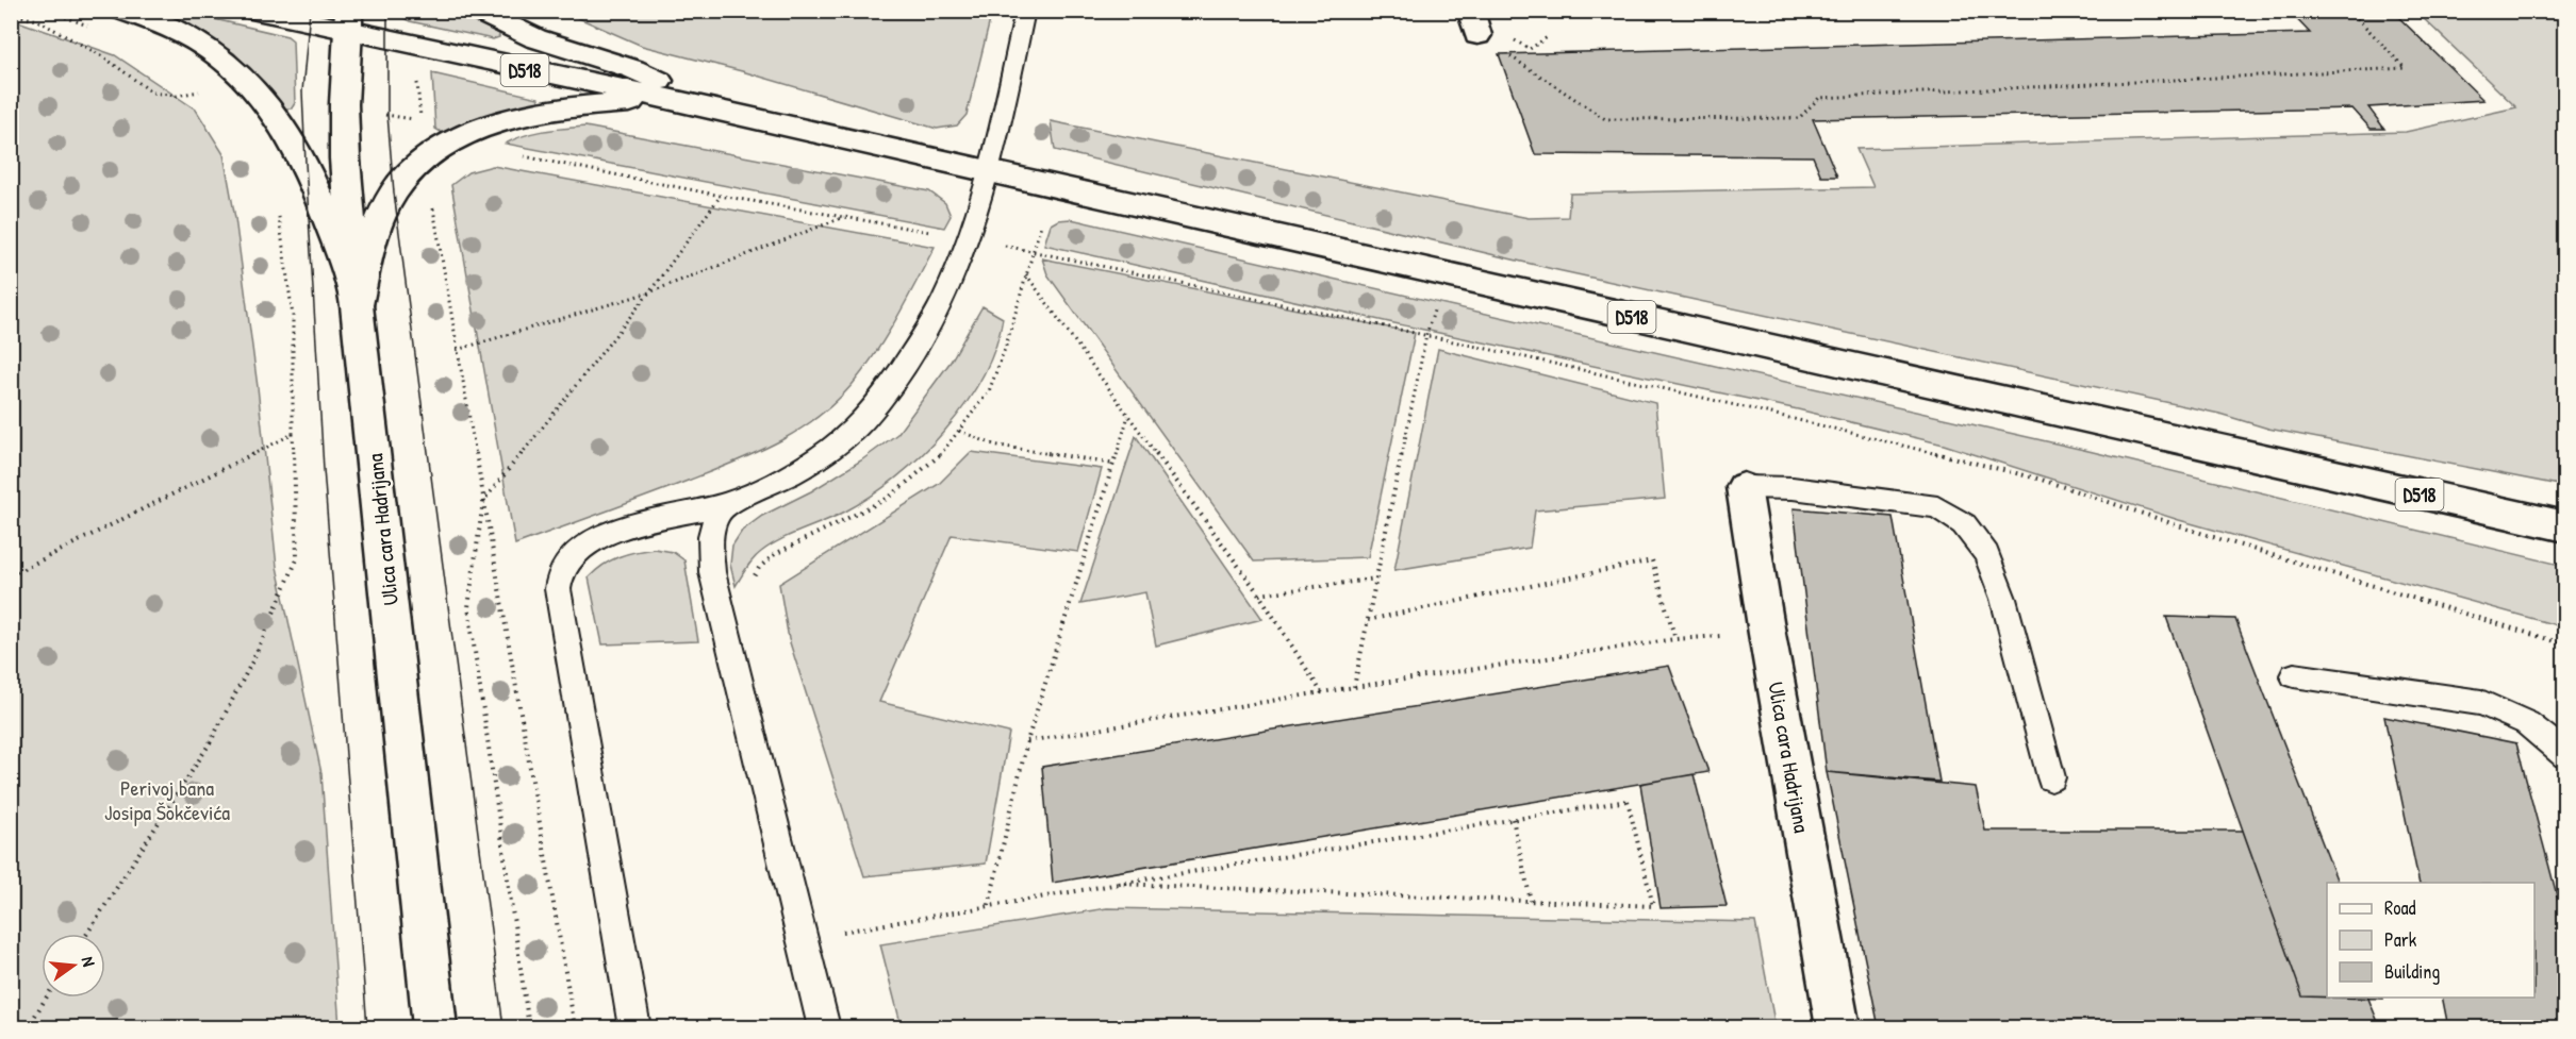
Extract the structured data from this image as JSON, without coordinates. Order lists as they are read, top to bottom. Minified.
{"streets":{"main road":["D518","Ulica cara Hadrijana"]},"crossings":[["D518","Ulica cara Hadrijana"]],"parks":["Perivoj bana Josipa Šokčevića"],"legend":["Road","Park","Building"],"north":"right"}
